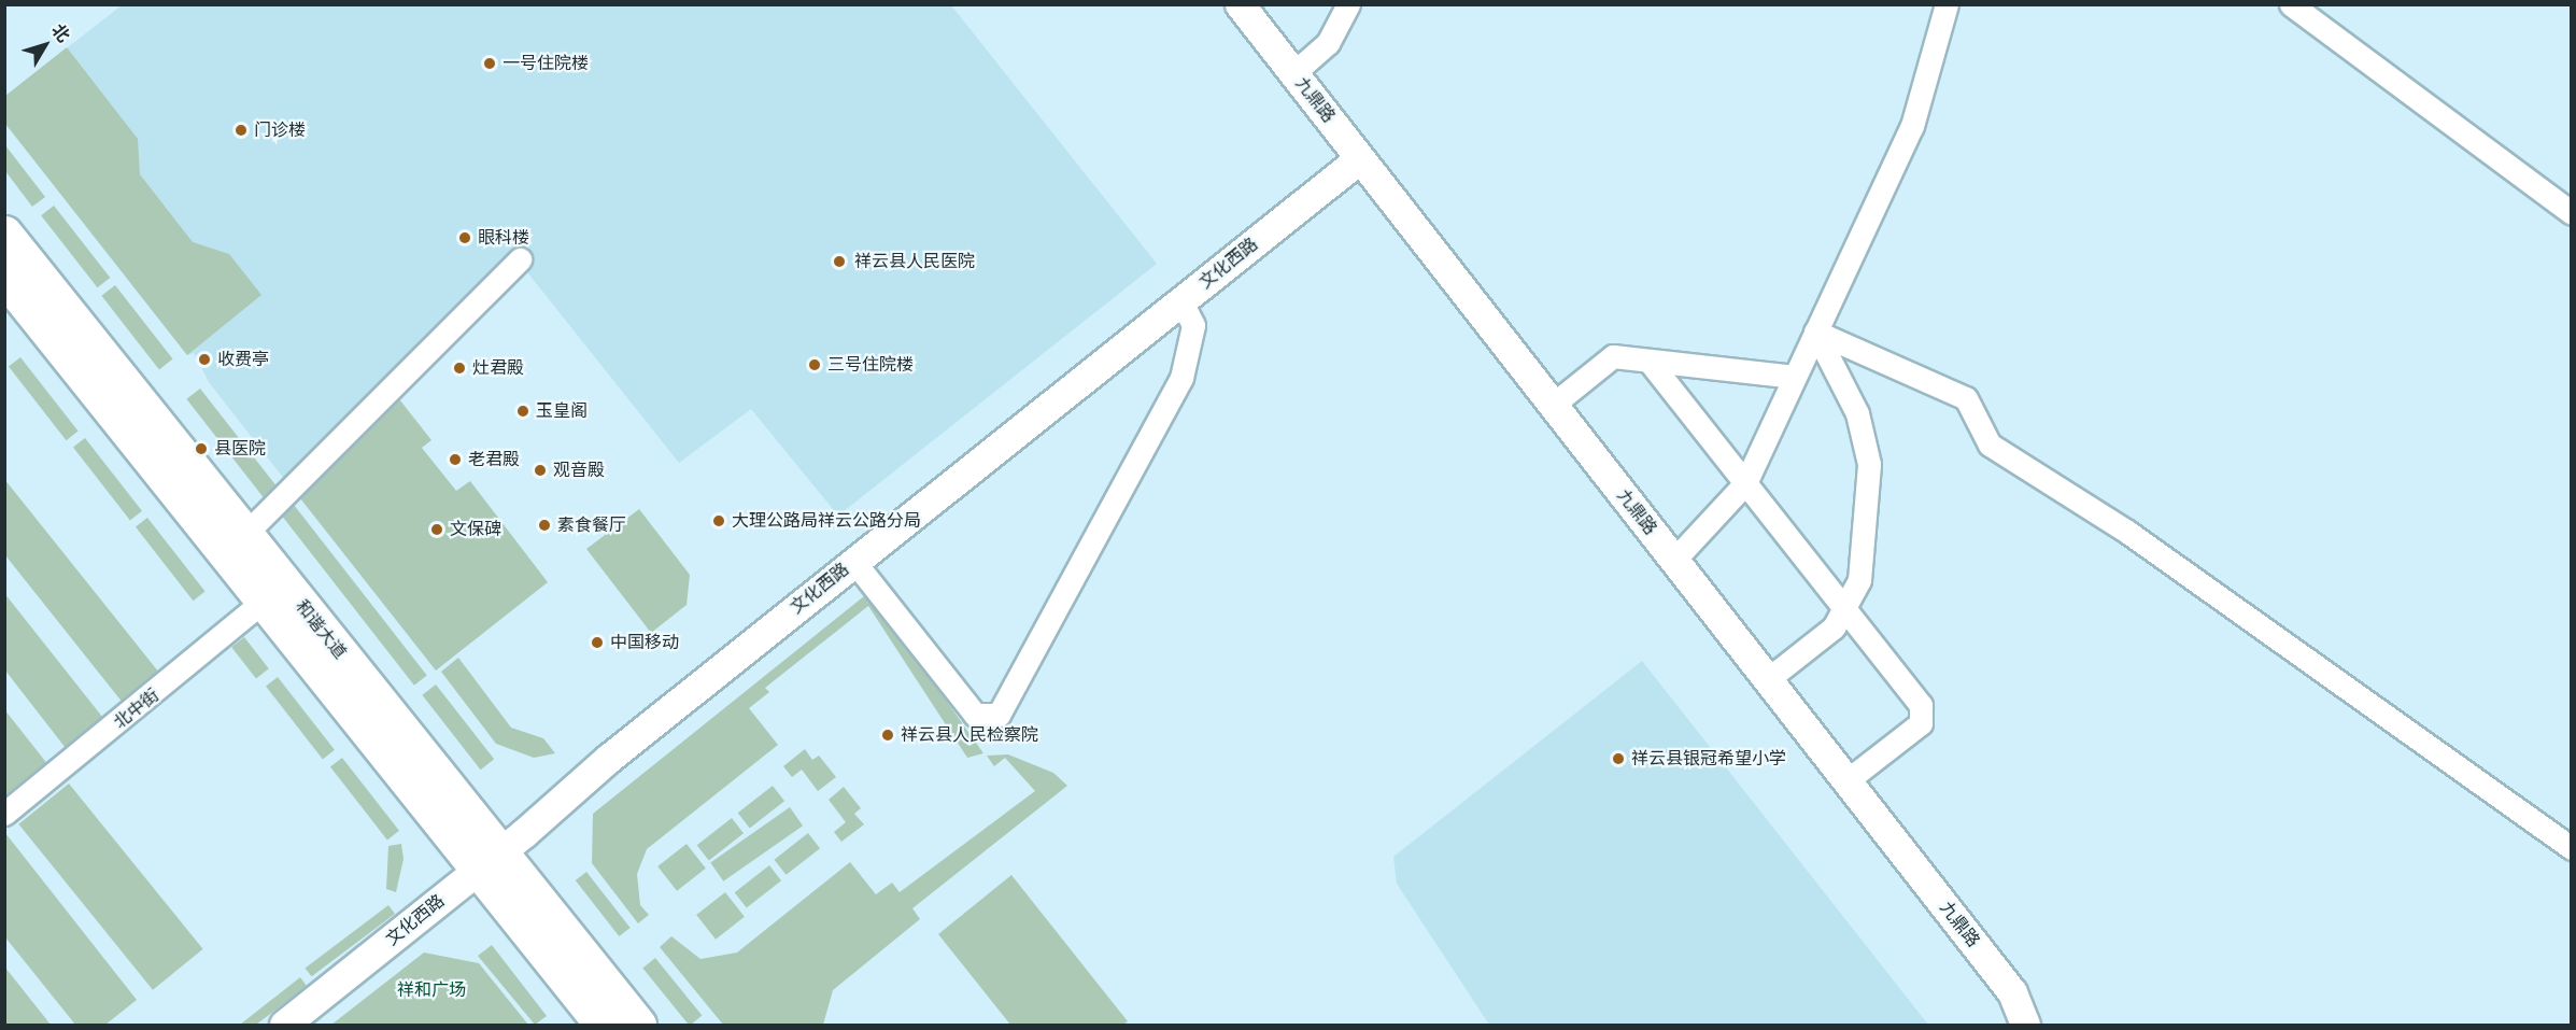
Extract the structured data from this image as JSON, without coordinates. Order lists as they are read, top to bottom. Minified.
{"streets":{"main road":["和谐大道"],"street":["九鼎路","文化西路","北中街"]},"crossings":[["九鼎路","文化西路"],["文化西路","和谐大道"],["和谐大道","北中街"]],"parks":["祥和广场"],"places":["一号住院楼","门诊楼","眼科楼","祥云县人民医院","收费亭","三号住院楼","灶君殿","玉皇阁","县医院","老君殿","观音殿","大理公路局祥云公路分局","素食餐厅","文保碑","中国移动","祥云县人民检察院","祥云县银冠希望小学"],"north":"top right"}
